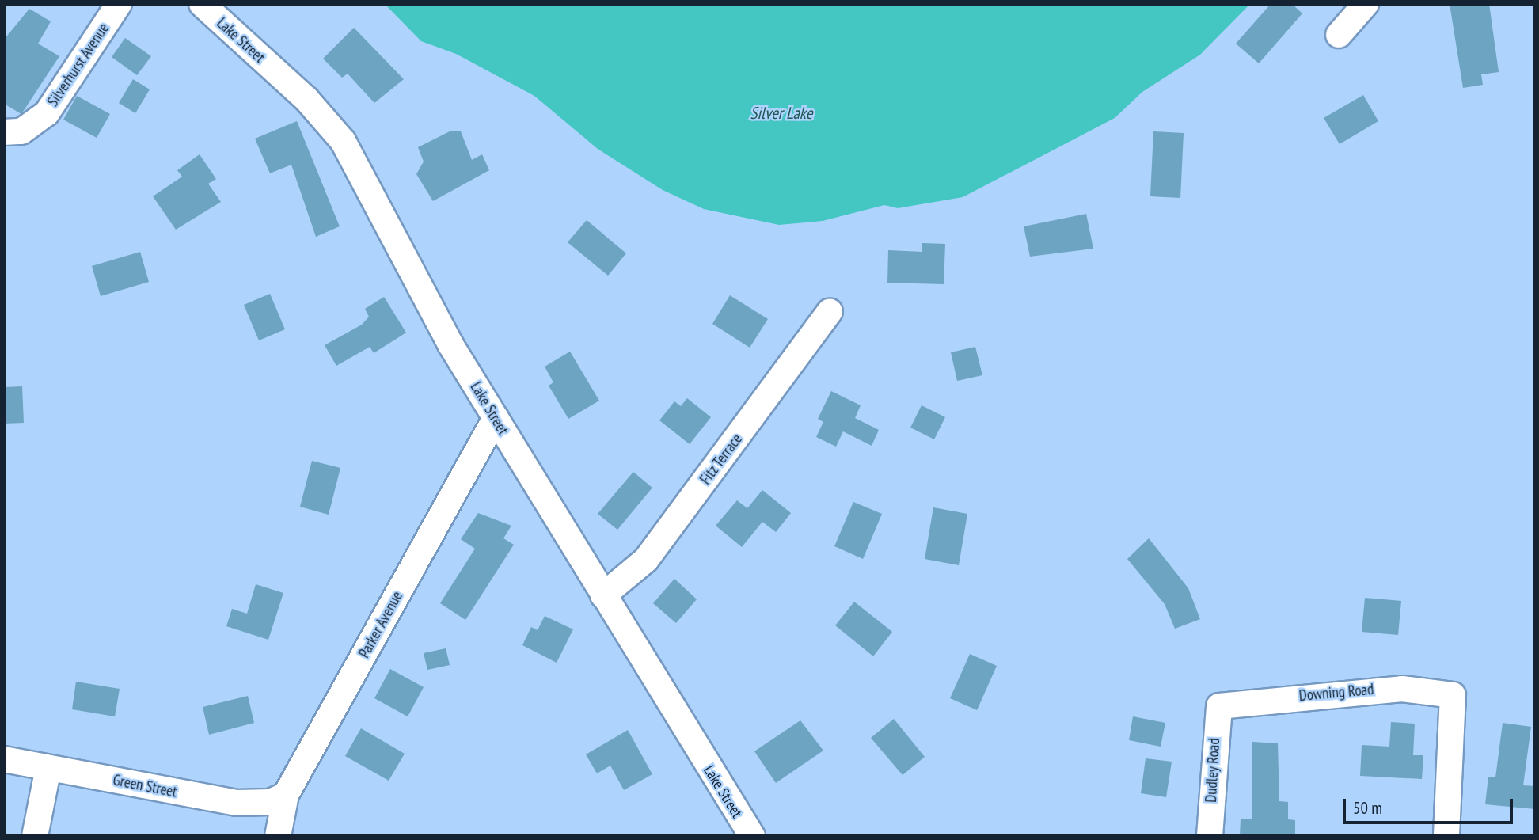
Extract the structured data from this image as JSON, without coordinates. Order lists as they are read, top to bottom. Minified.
{"streets":{"street":["Lake Street","Silverhurst Avenue","Fitz Terrace","Parker Avenue","Downing Road","Dudley Road","Green Street"]},"crossings":[["Lake Street","Fitz Terrace"],["Lake Street","Parker Avenue"],["Parker Avenue","Green Street"],["Downing Road","Dudley Road"]],"water":["Silver Lake"],"scale_bar":"50 m"}
